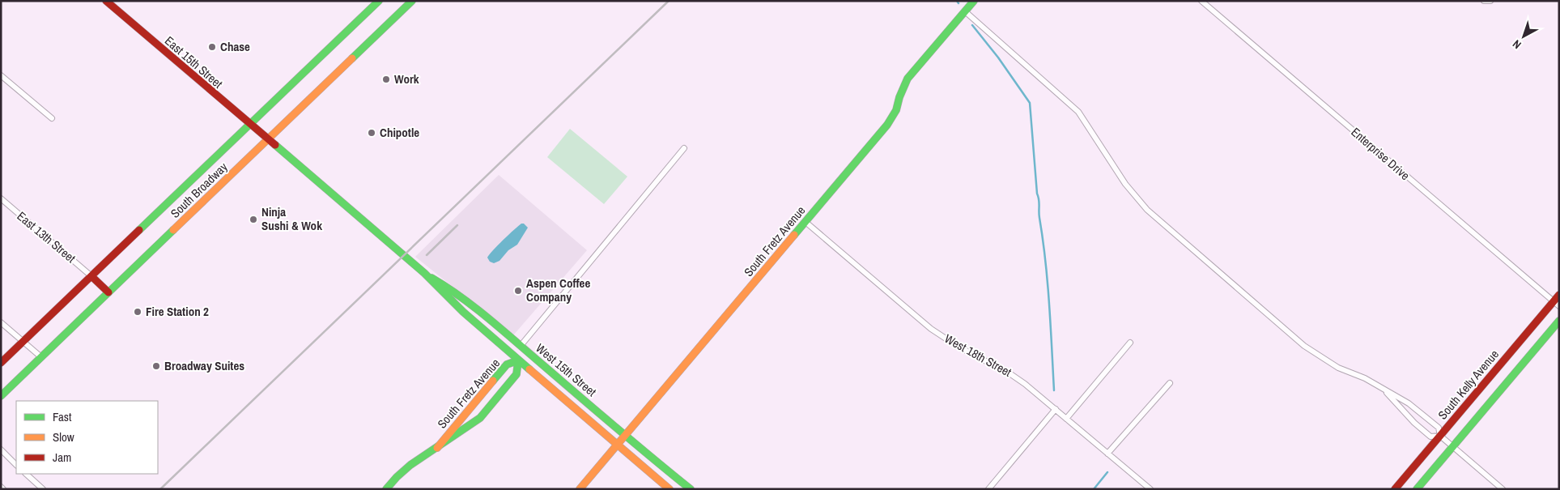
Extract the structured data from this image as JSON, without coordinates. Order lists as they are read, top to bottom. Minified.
{"streets":{"main road":["East 15th Street","South Broadway","South Fretz Avenue","West 15th Street","South Kelly Avenue"],"street":["Enterprise Drive","East 13th Street","West 18th Street"]},"crossings":[["East 15th Street","South Broadway"],["East 15th Street","West 15th Street"],["Enterprise Drive","South Kelly Avenue"],["South Broadway","East 13th Street"],["South Broadway","West 15th Street"],["South Fretz Avenue","West 18th Street"],["South Fretz Avenue","West 15th Street"]],"places":["Chase","Work","Chipotle","Ninja Sushi & Wok","Aspen Coffee Company","Fire Station 2","Broadway Suites"],"legend":["Fast","Slow","Jam"],"north":"bottom left"}
